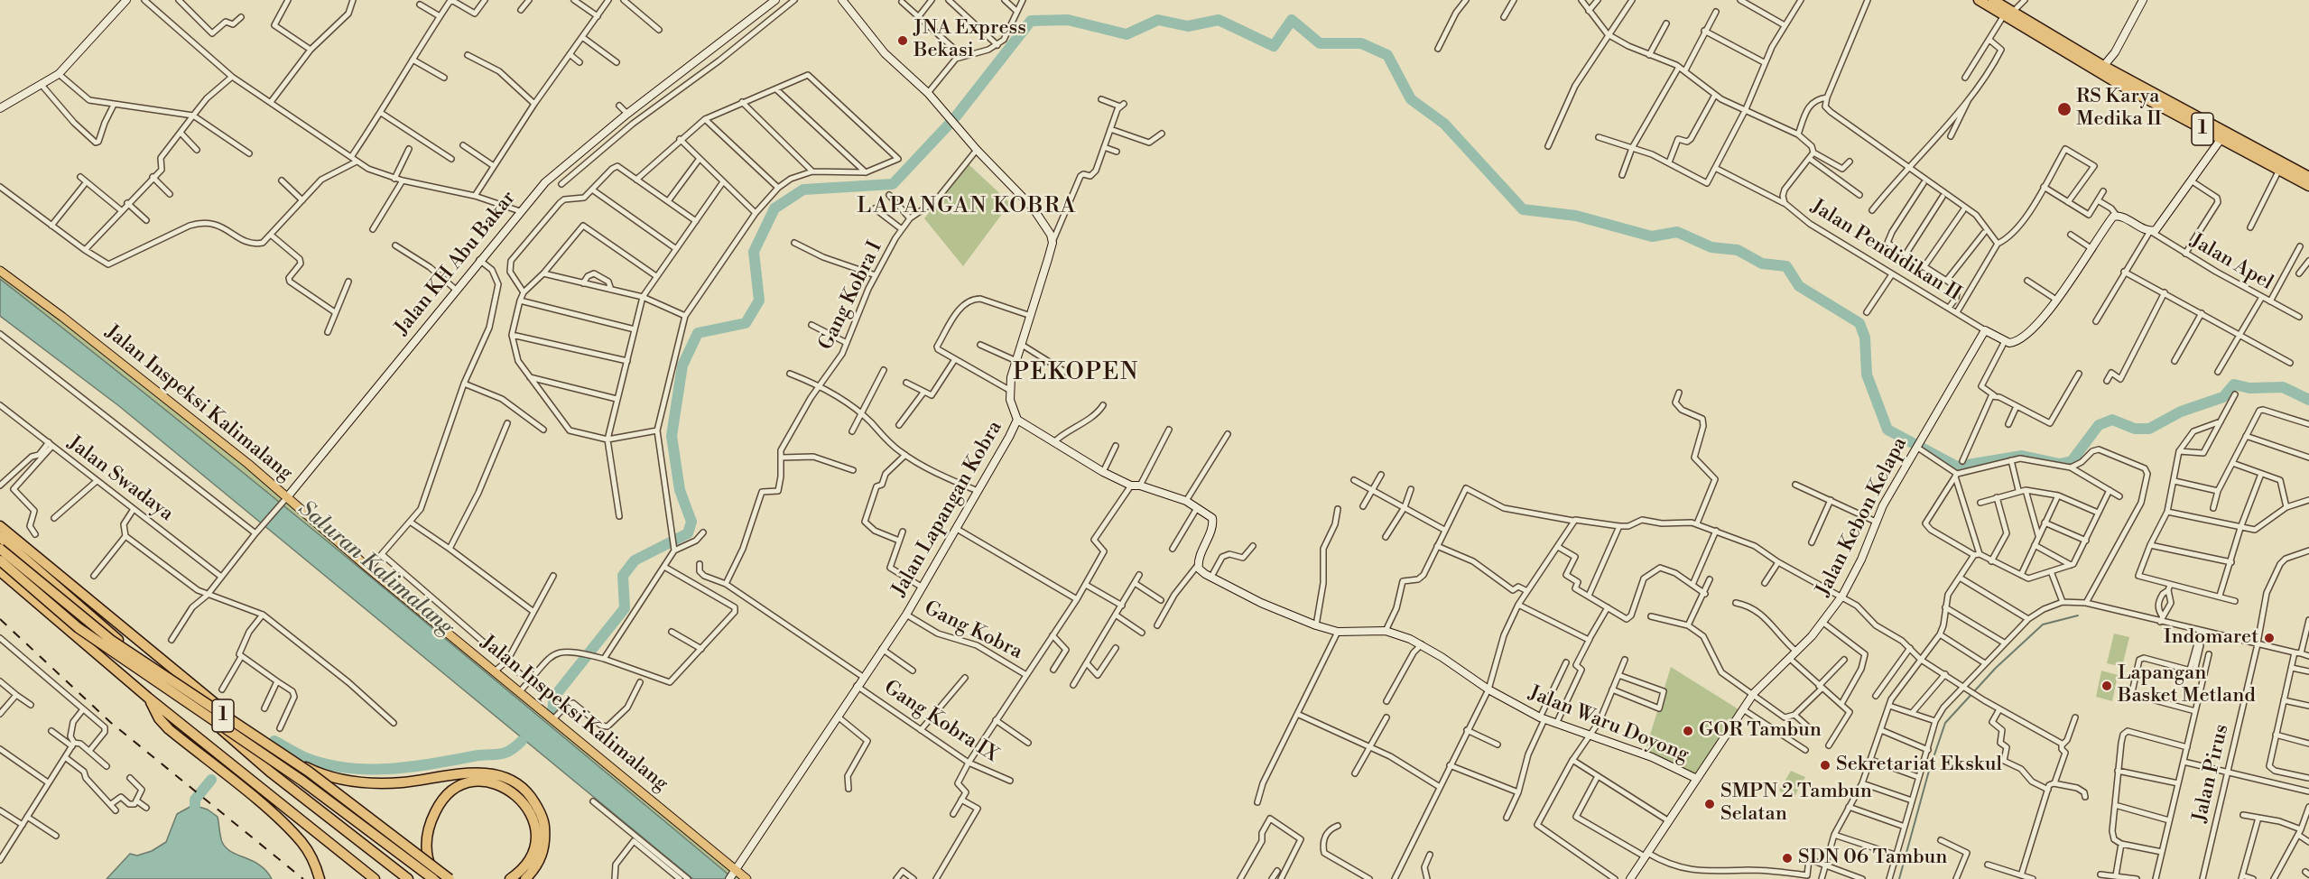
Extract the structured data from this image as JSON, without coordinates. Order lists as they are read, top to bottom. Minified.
{"streets":{"highway":["1"],"main road":["Jalan Inspeksi Kalimalang"],"street":["Jalan Pendidikan II","Jalan Apel","Jalan KH Abu Bakar","Gang Kobra I","Jalan Swadaya","Jalan Lapangan Kobra","Jalan Kebon Kelapa","Gang Kobra","Gang Kobra IX","Jalan Waru Doyong","Jalan Pirus"]},"crossings":[["Jalan Pendidikan II","Jalan Kebon Kelapa"],["Jalan KH Abu Bakar","Jalan Inspeksi Kalimalang"],["Jalan KH Abu Bakar","Jalan Swadaya"],["Jalan Inspeksi Kalimalang","Jalan Lapangan Kobra"],["Jalan Lapangan Kobra","Gang Kobra"],["Jalan Lapangan Kobra","Gang Kobra IX"],["Jalan Kebon Kelapa","Jalan Waru Doyong"]],"districts":["LAPANGAN KOBRA","PEKOPEN"],"water":["Saluran Kalimalang"],"places":["JNA Express Bekasi","RS Karya Medika II","Indomaret","Lapangan Basket Metland","GOR Tambun","Sekretariat Ekskul","SMPN 2 Tambun Selatan","SDN 06 Tambun"]}
